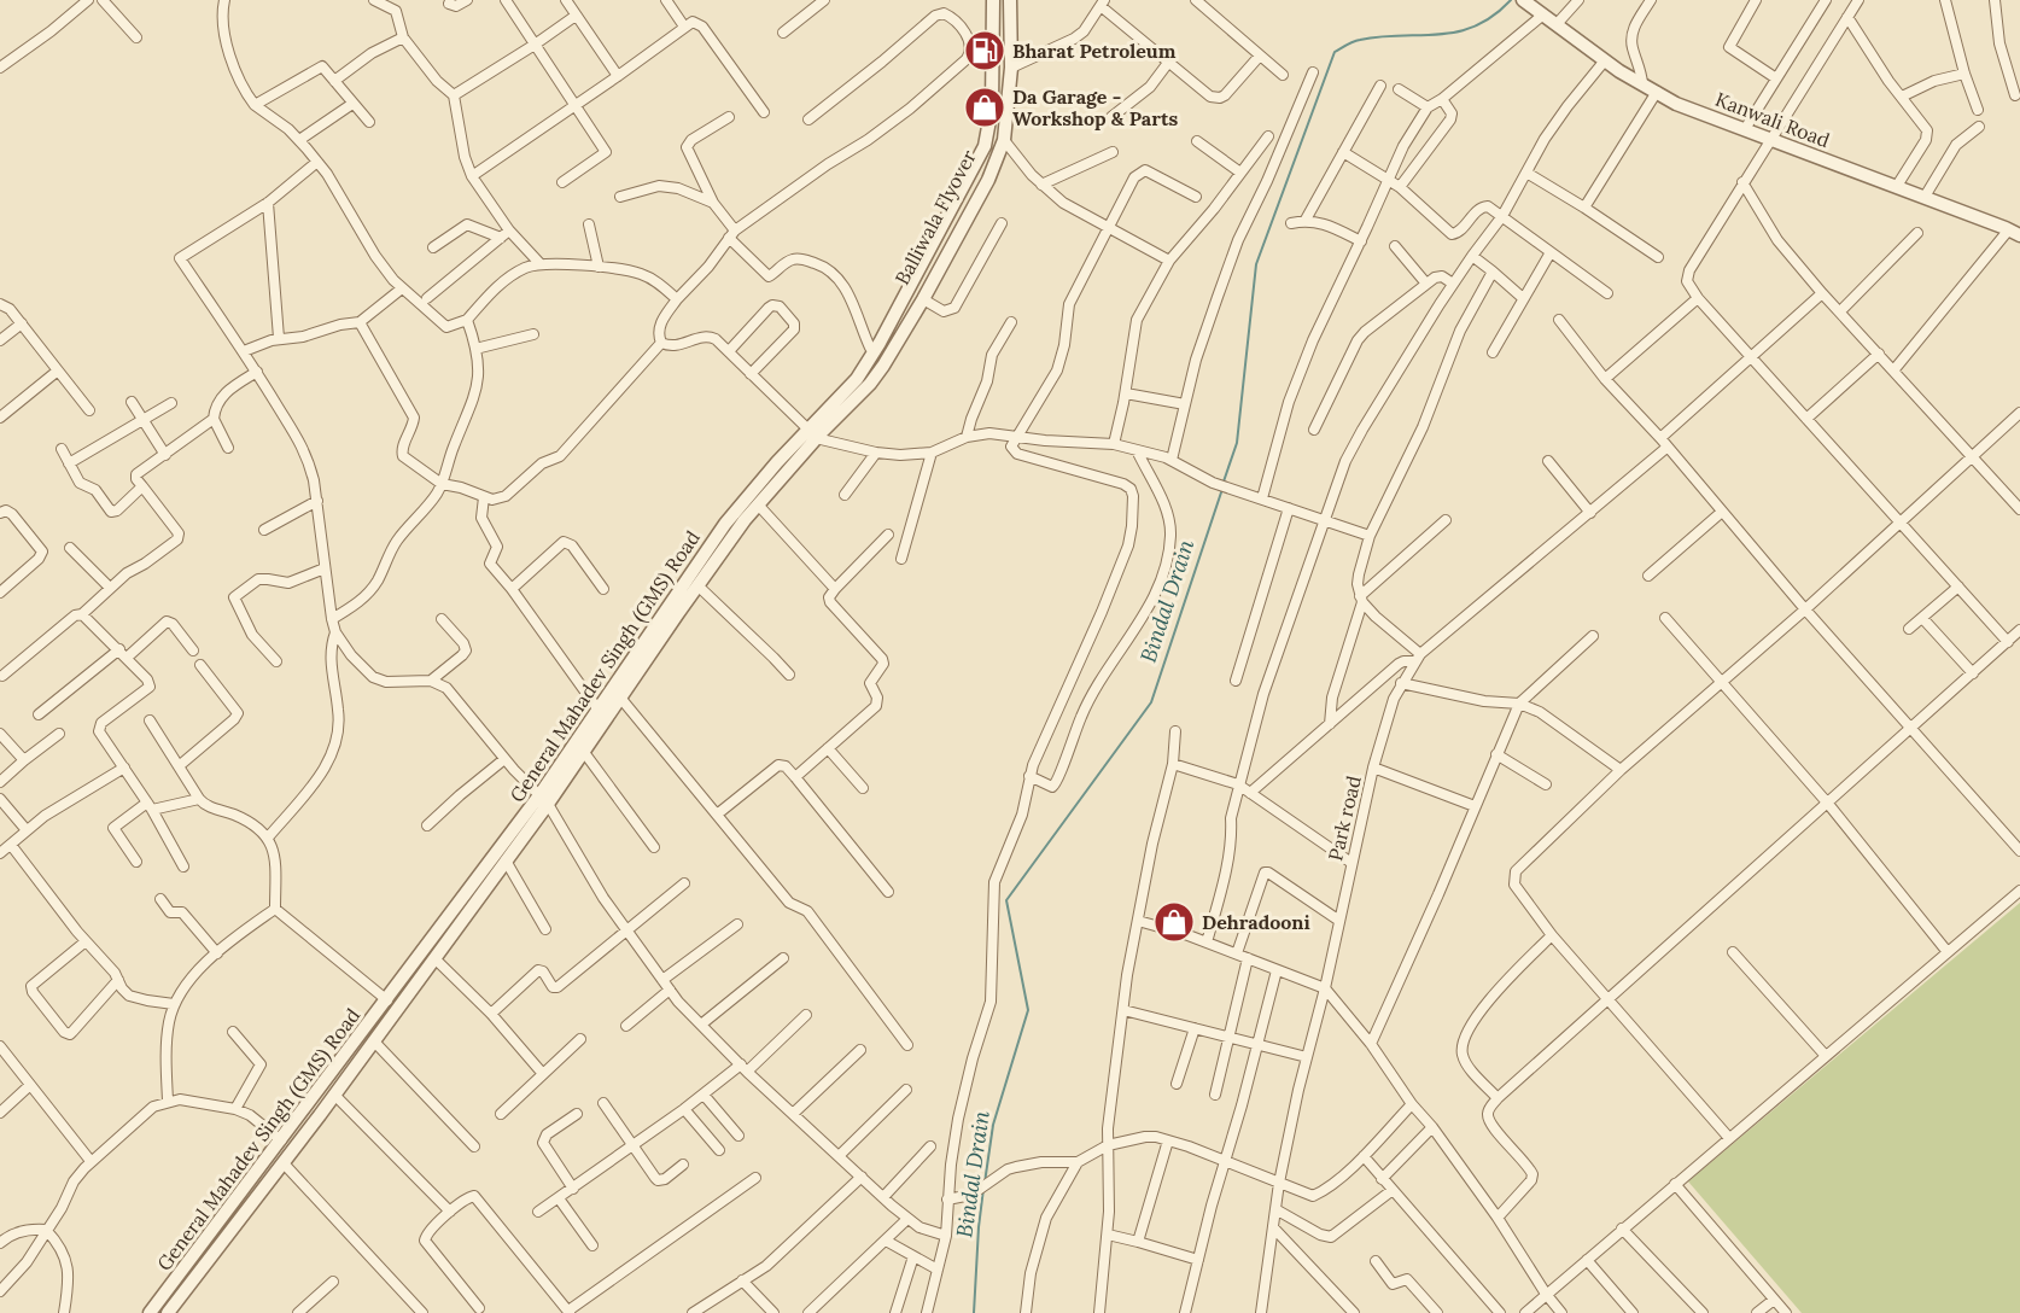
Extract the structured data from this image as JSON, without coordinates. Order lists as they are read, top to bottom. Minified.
{"streets":{"street":["Kanwali Road","Balliwala Flyover","General Mahadev Singh (GMS) Road","Park road"]},"crossings":[["Balliwala Flyover","General Mahadev Singh (GMS) Road"]],"water":["Bindal Drain"],"places":{"fuel station":["Bharat Petroleum"],"shop":["Da Garage - Workshop & Parts","Dehradooni"]}}
